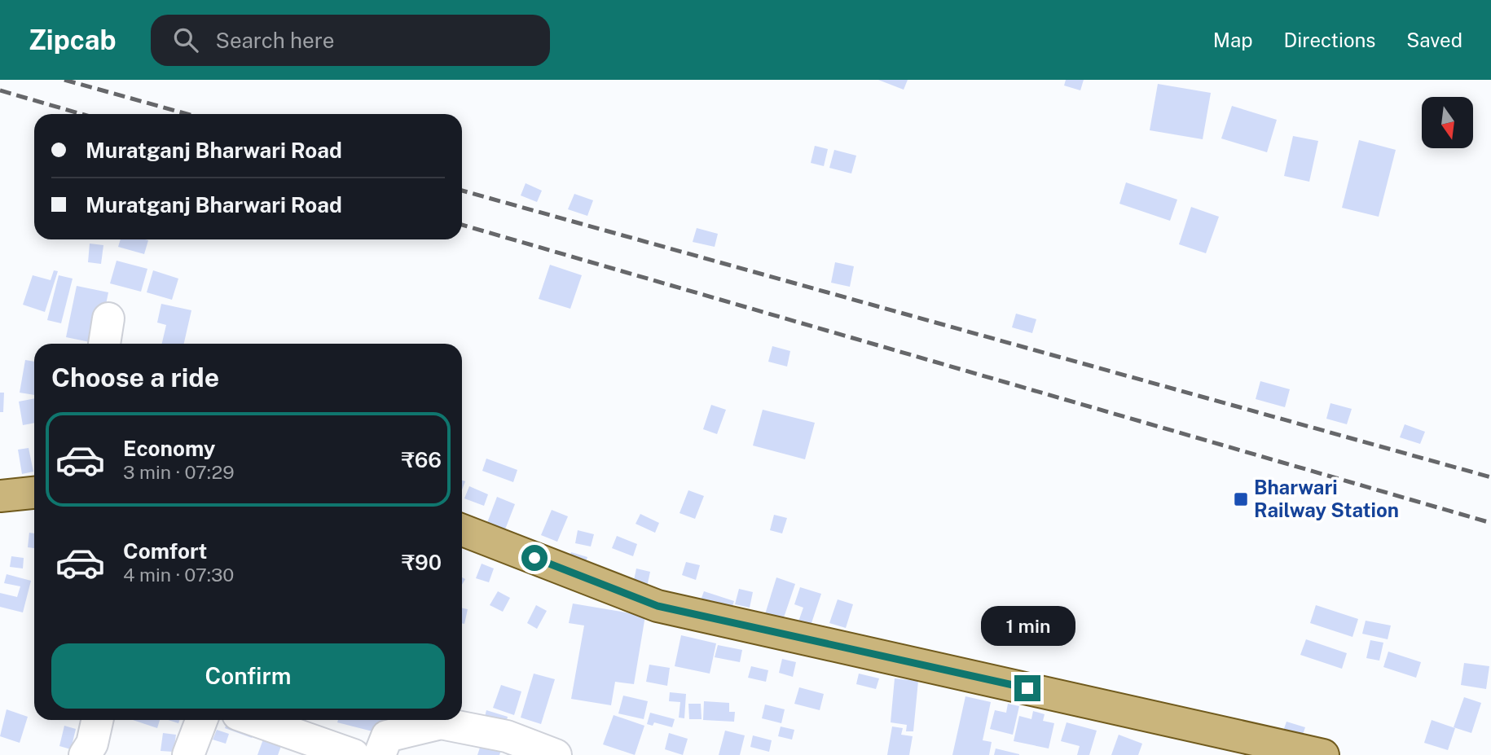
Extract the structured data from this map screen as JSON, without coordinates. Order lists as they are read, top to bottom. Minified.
{"places":{"transit":["Bharwari Railway Station"]},"north":"bottom","page":{"header":"Zipcab","search":"Search here","nav":["Map","Directions","Saved"],"banner":["Muratganj Bharwari Road","Muratganj Bharwari Road"],"heading":"Choose a ride","list":[{"name":"Economy","note":"3 min · 07:29","value":"₹66"},{"name":"Comfort","note":"4 min · 07:30","value":"₹90"}],"bubble":"1 min","buttons":"Confirm"}}
